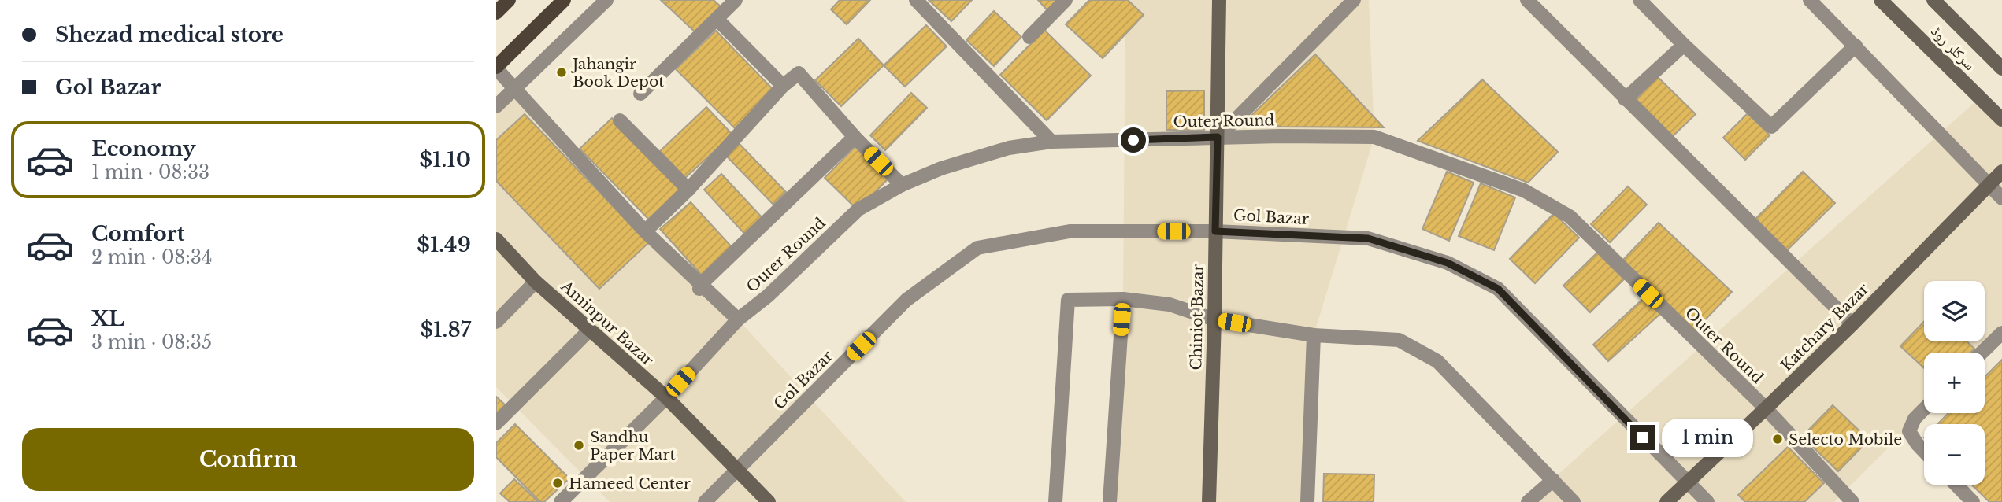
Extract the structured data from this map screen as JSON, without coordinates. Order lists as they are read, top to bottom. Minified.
{"streets":{"street":["سرکلر روڈ","Outer Round","Gol Bazar","Chiniot Bazar","Aminpur Bazar","Katchary Bazar"]},"crossings":[["Outer Round","Chiniot Bazar"],["Outer Round","Aminpur Bazar"],["Outer Round","Katchary Bazar"],["Gol Bazar","Chiniot Bazar"],["Gol Bazar","Aminpur Bazar"],["Gol Bazar","Katchary Bazar"]],"places":["Jahangir Book Depot","Selecto Mobile","Sandhu Paper Mart","Hameed Center"],"page":{"banner":["Shezad medical store","Gol Bazar"],"list":[{"name":"Economy","note":"1 min · 08:33","value":"$1.10"},{"name":"Comfort","note":"2 min · 08:34","value":"$1.49"},{"name":"XL","note":"3 min · 08:35","value":"$1.87"}],"map_buttons":["+","−"],"buttons":"Confirm","bubble":"1 min"}}
